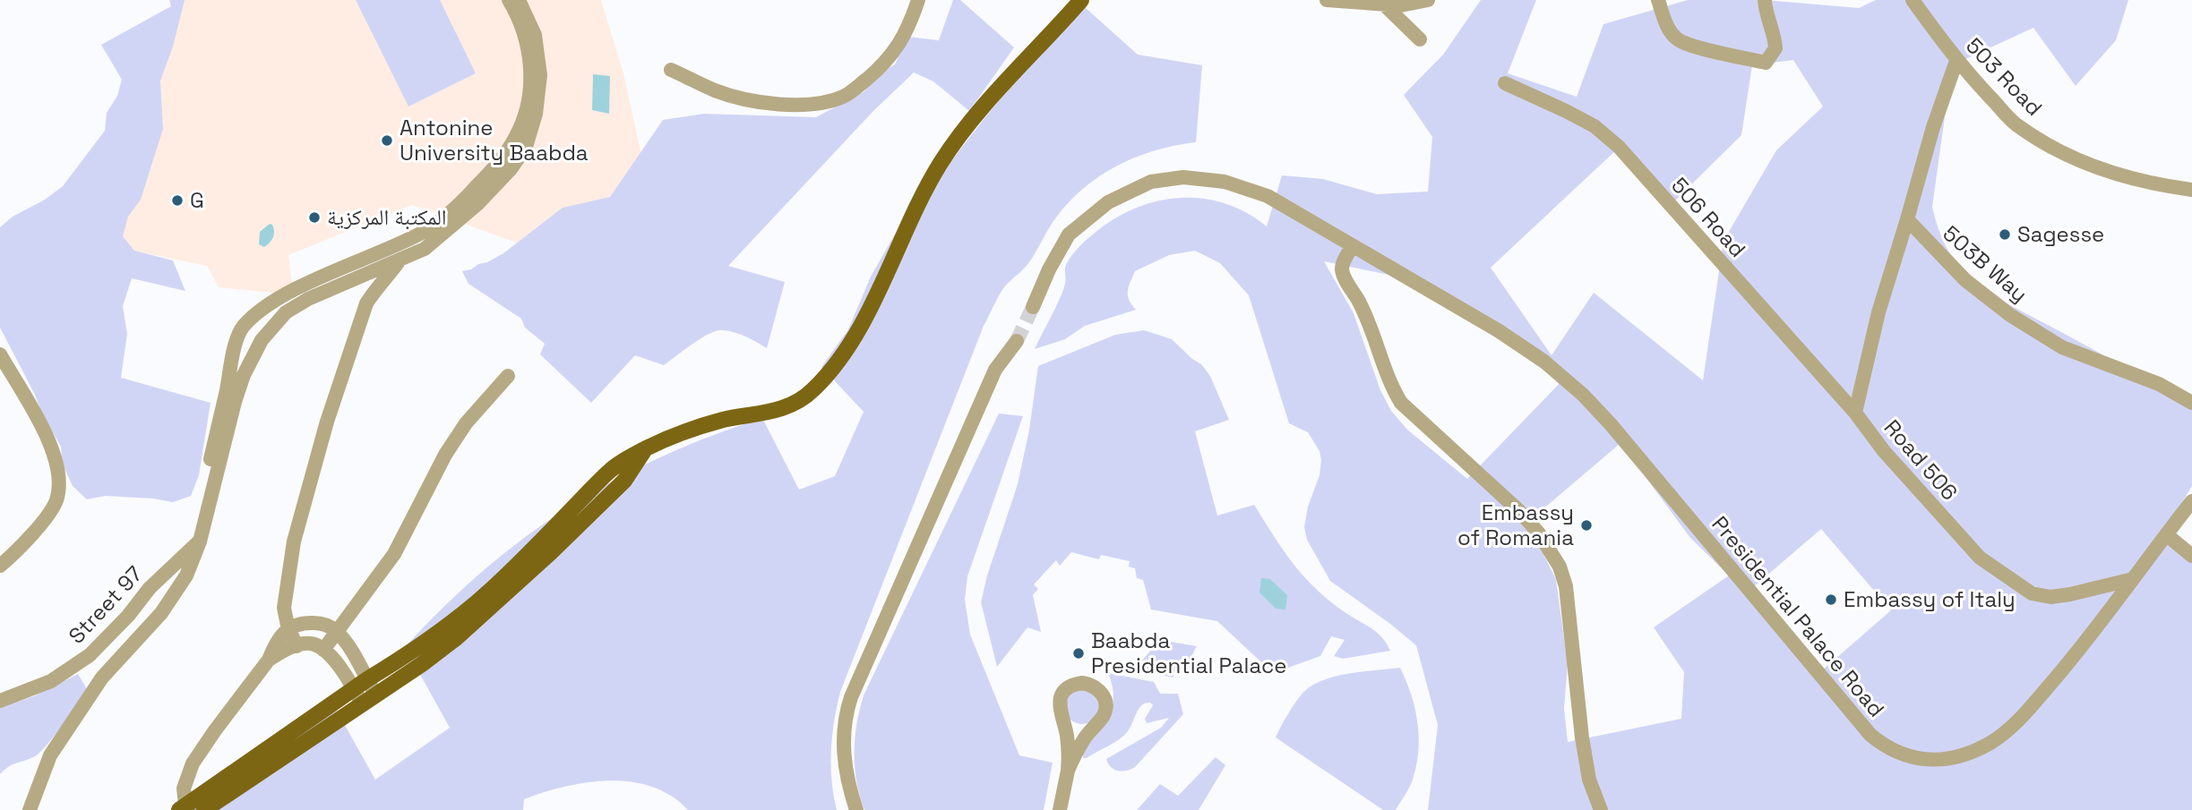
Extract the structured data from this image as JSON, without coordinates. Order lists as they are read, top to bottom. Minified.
{"streets":{"street":["503 Road","506 Road","503B Way","Road 506","Street 97","Presidential Palace Road"]},"crossings":[["506 Road","Road 506"],["503B Way","Road 506"],["Road 506","Presidential Palace Road"]],"places":["Antonine University Baabda","G","المكتبة المركزية","Sagesse","Embassy of Romania","Embassy of Italy","Baabda Presidential Palace"]}
